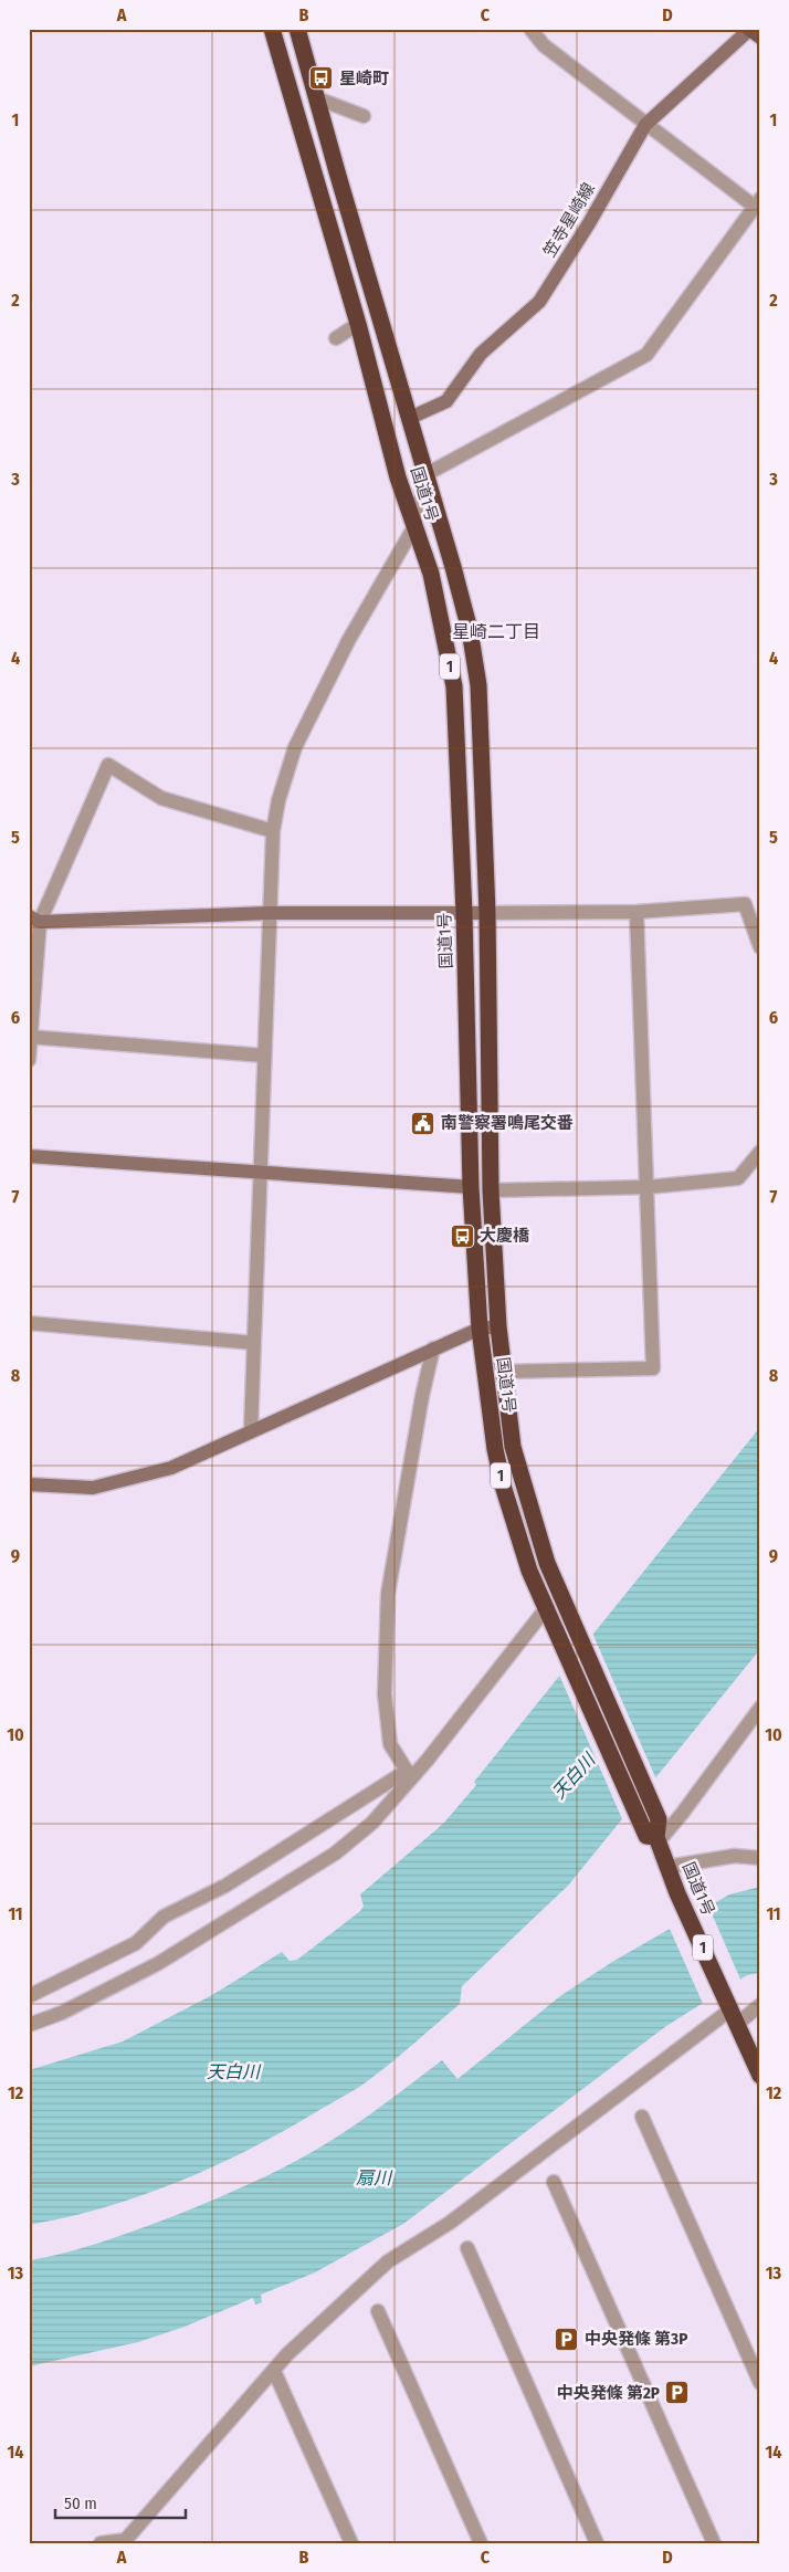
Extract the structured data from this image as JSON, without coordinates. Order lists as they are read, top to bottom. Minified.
{"streets":{"highway":["国道1号","1"],"street":["笠寺星崎線"]},"crossings":[["笠寺星崎線","国道1号"]],"districts":["星崎二丁目"],"water":["天白川","扇川"],"places":{"bus stop":["星崎町","大慶橋"],"public building":["南警察署鳴尾交番"],"parking":["中央発條 第3P","中央発條 第2P"]},"scale_bar":"50 m","grid":{"columns":["A","B","C","D"],"rows":["1","2","3","4","5","6","7","8","9","10","11","12","13","14"]}}
